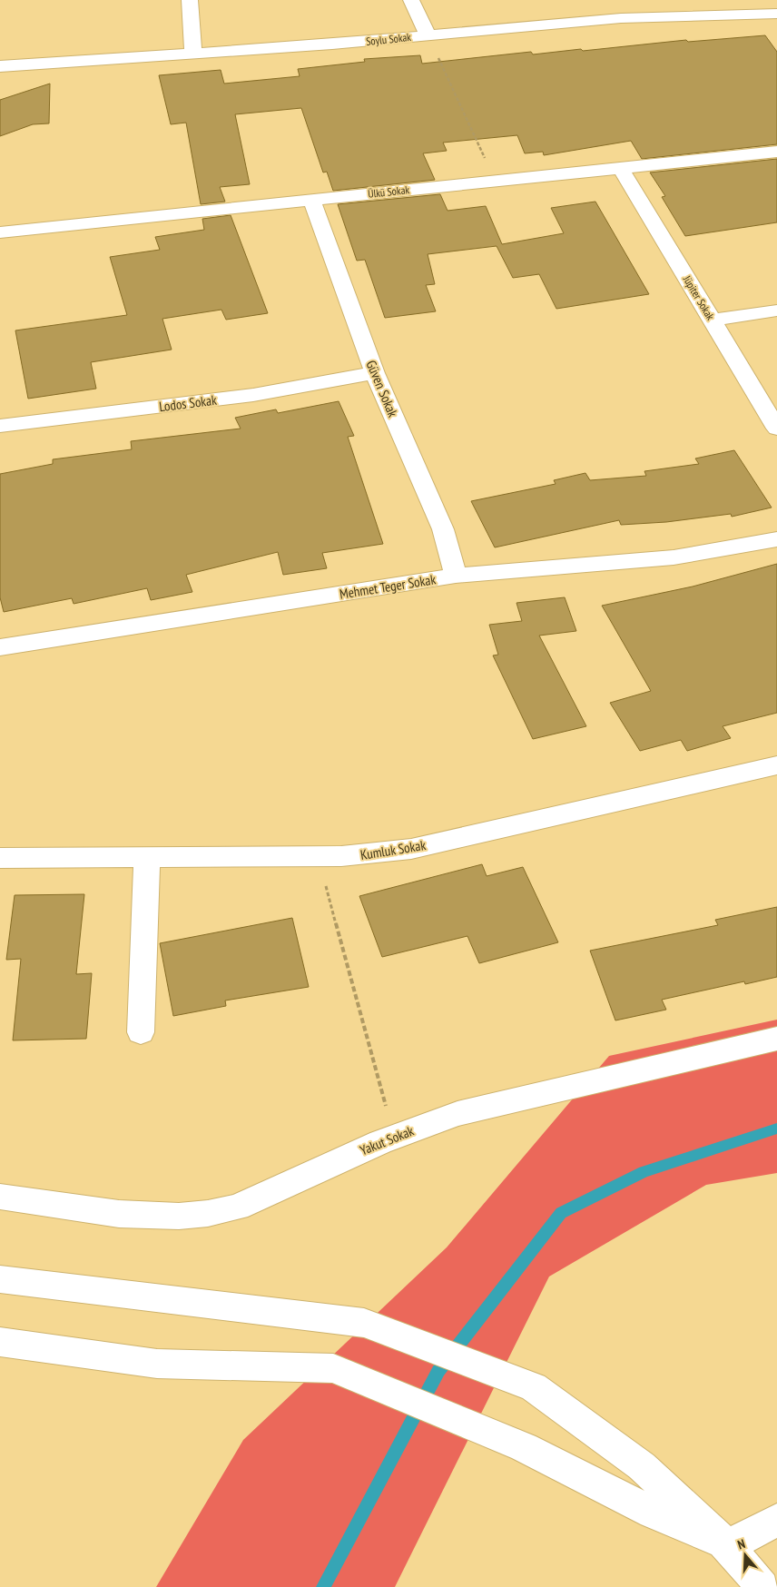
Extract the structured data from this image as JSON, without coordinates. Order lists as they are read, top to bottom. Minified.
{"streets":{"street":["Soylu Sokak","Ülkü Sokak","Jüpiter Sokak","Güven Sokak","Lodos Sokak","Mehmet Teger Sokak","Kumluk Sokak","Yakut Sokak"]},"crossings":[["Ülkü Sokak","Jüpiter Sokak"],["Ülkü Sokak","Güven Sokak"],["Güven Sokak","Lodos Sokak"],["Güven Sokak","Mehmet Teger Sokak"]],"north":"top"}
